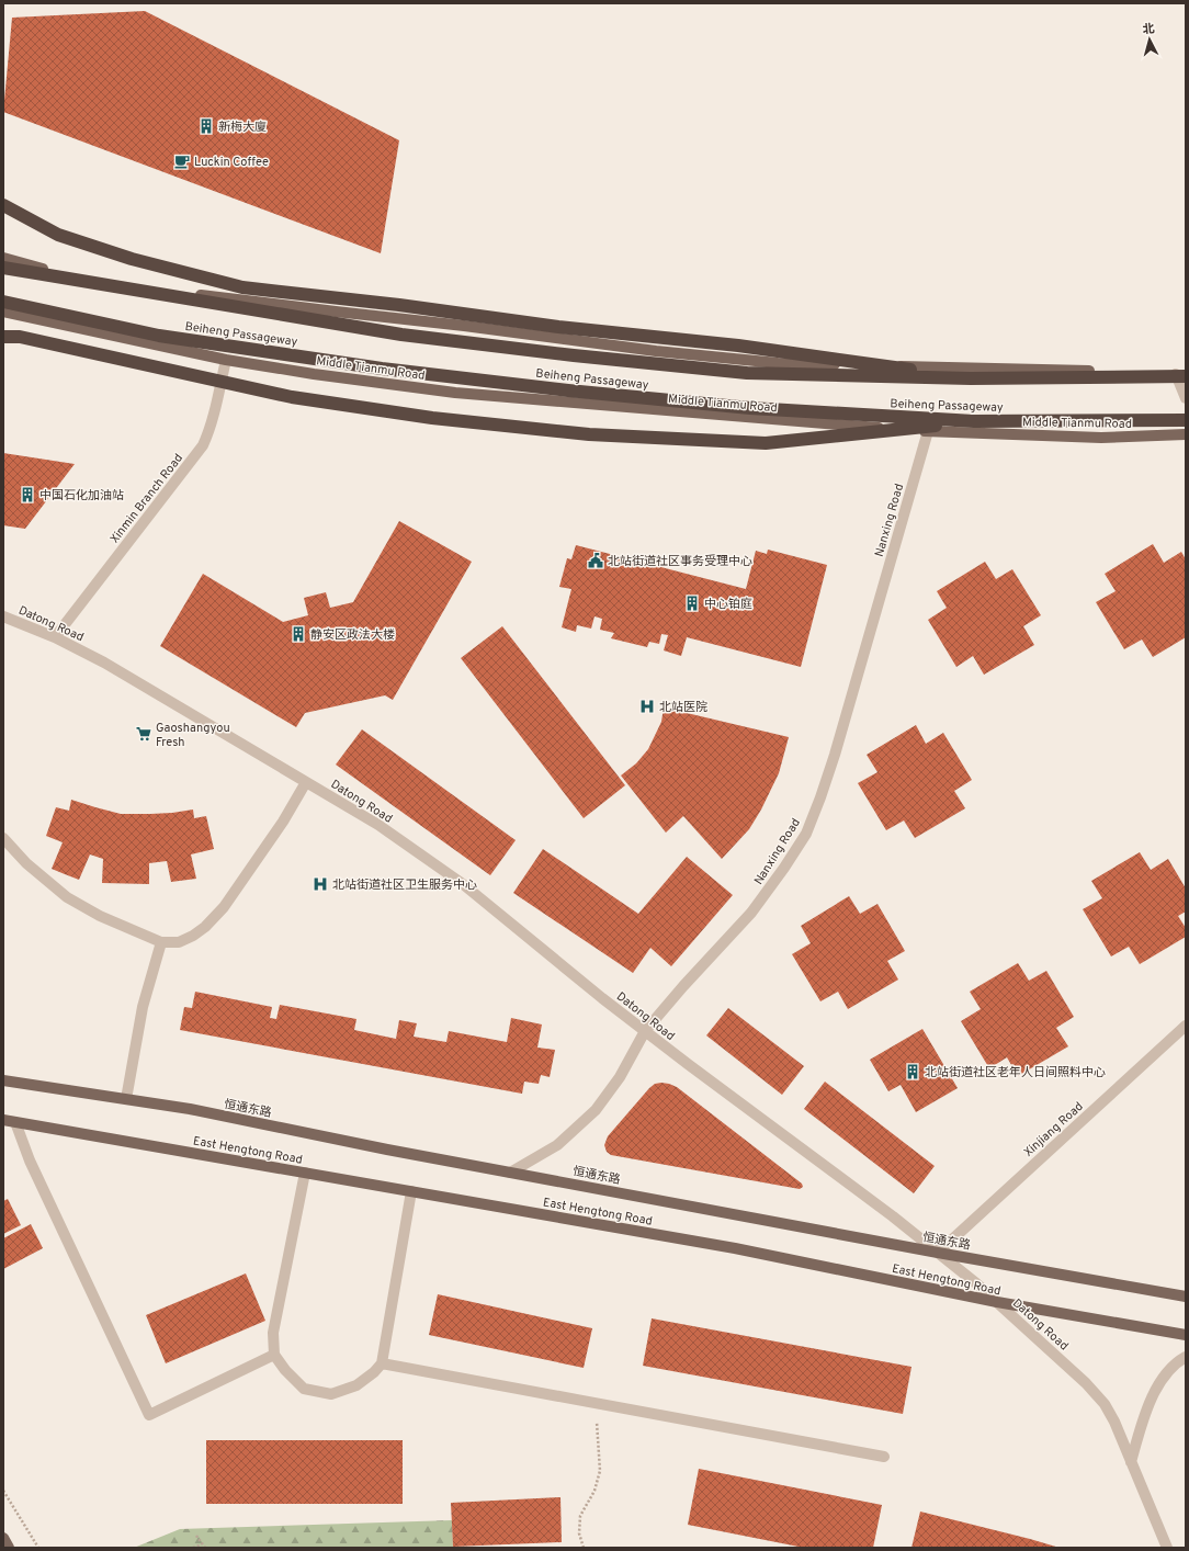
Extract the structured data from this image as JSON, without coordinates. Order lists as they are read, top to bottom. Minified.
{"streets":{"highway":["Beiheng Passageway"],"main road":["Middle Tianmu Road","恒通东路","East Hengtong Road"],"street":["Xinmin Branch Road","Nanxing Road","Datong Road","Xinjiang Road"]},"crossings":[["Middle Tianmu Road","Xinmin Branch Road"],["Middle Tianmu Road","Nanxing Road"],["Xinmin Branch Road","Datong Road"],["Nanxing Road","Datong Road"],["Nanxing Road","恒通东路"],["Datong Road","恒通东路"],["Datong Road","Xinjiang Road"],["Datong Road","East Hengtong Road"],["恒通东路","Xinjiang Road"]],"places":{"building":["新梅大廈","中国石化加油站","中心铂庭","静安区政法大楼","北站街道社区老年人日间照料中心"],"cafe":["Luckin Coffee"],"public building":["北站街道社区事务受理中心"],"hospital":["北站医院","北站街道社区卫生服务中心"],"supermarket":["Gaoshangyou Fresh"]},"north":"top"}
